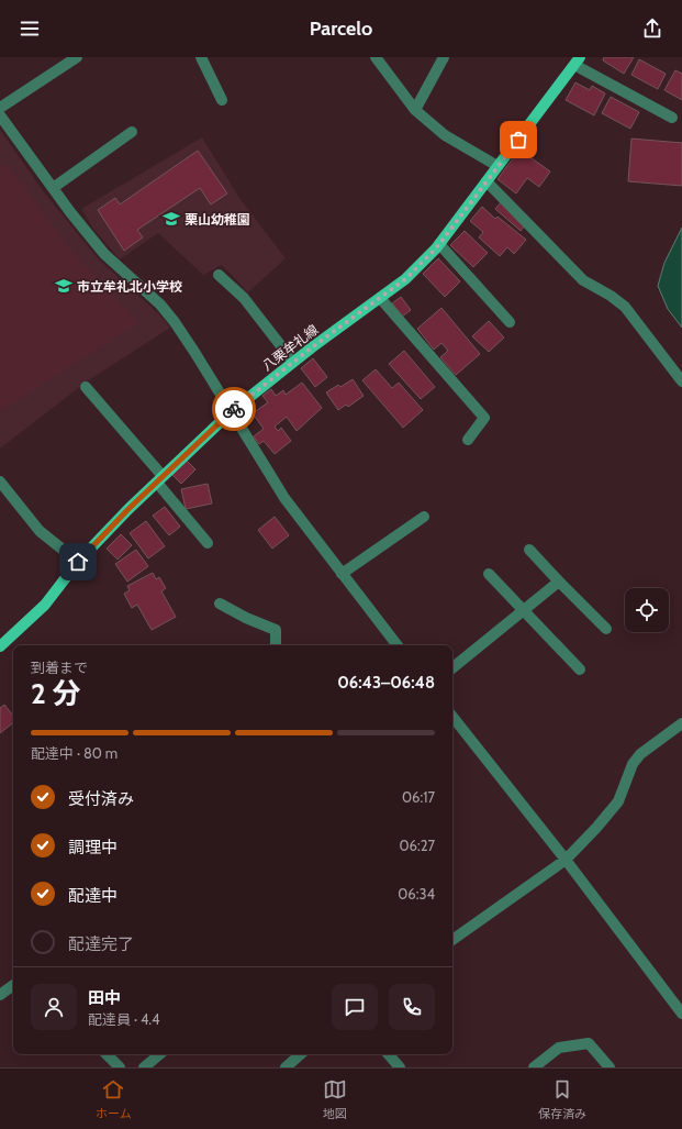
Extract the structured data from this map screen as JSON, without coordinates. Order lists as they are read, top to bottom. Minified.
{"streets":{"main road":["八栗牟礼線"]},"places":{"school or university":["栗山幼稚園","市立牟礼北小学校"]},"page":{"header":"Parcelo","heading":["2 分","到着まで","06:43–06:48"],"panel":["田中","配達員 · 4.4"],"bar":"配達中 · 80 m","list":[["受付済み","06:17"],["調理中","06:27"],["配達中","06:34"],"配達完了"],"tabs":["ホーム","地図","保存済み"]}}
